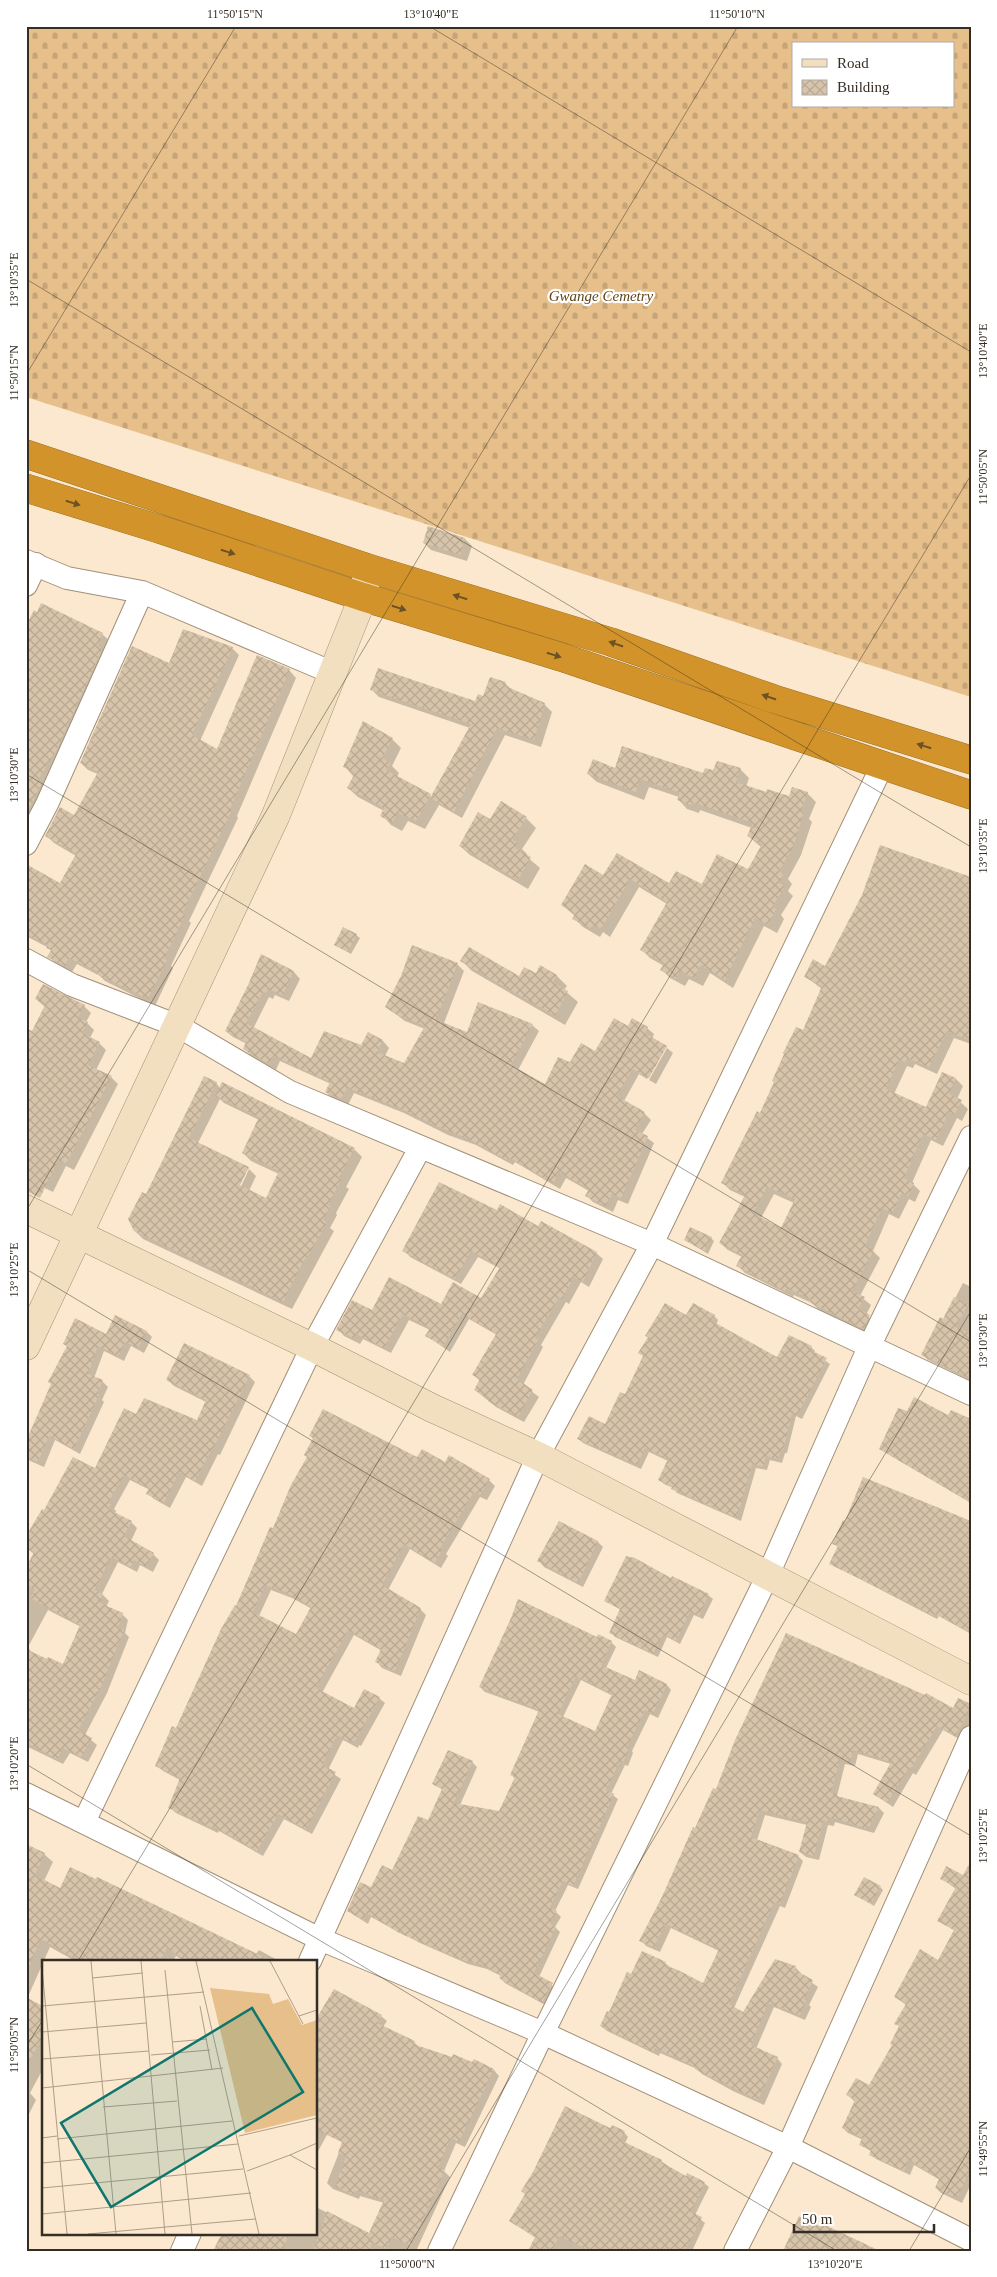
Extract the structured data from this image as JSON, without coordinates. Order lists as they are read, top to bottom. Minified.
{"parks":["Gwange Cemetry"],"legend":["Road","Building"],"scale_bar":"50 m","coordinates":["11°50'15\"N","13°10'40\"E","11°50'10\"N","13°10'35\"E","11°50'05\"N","13°10'30\"E","13°10'25\"E","13°10'20\"E","11°49'55\"N","11°50'00\"N"]}
